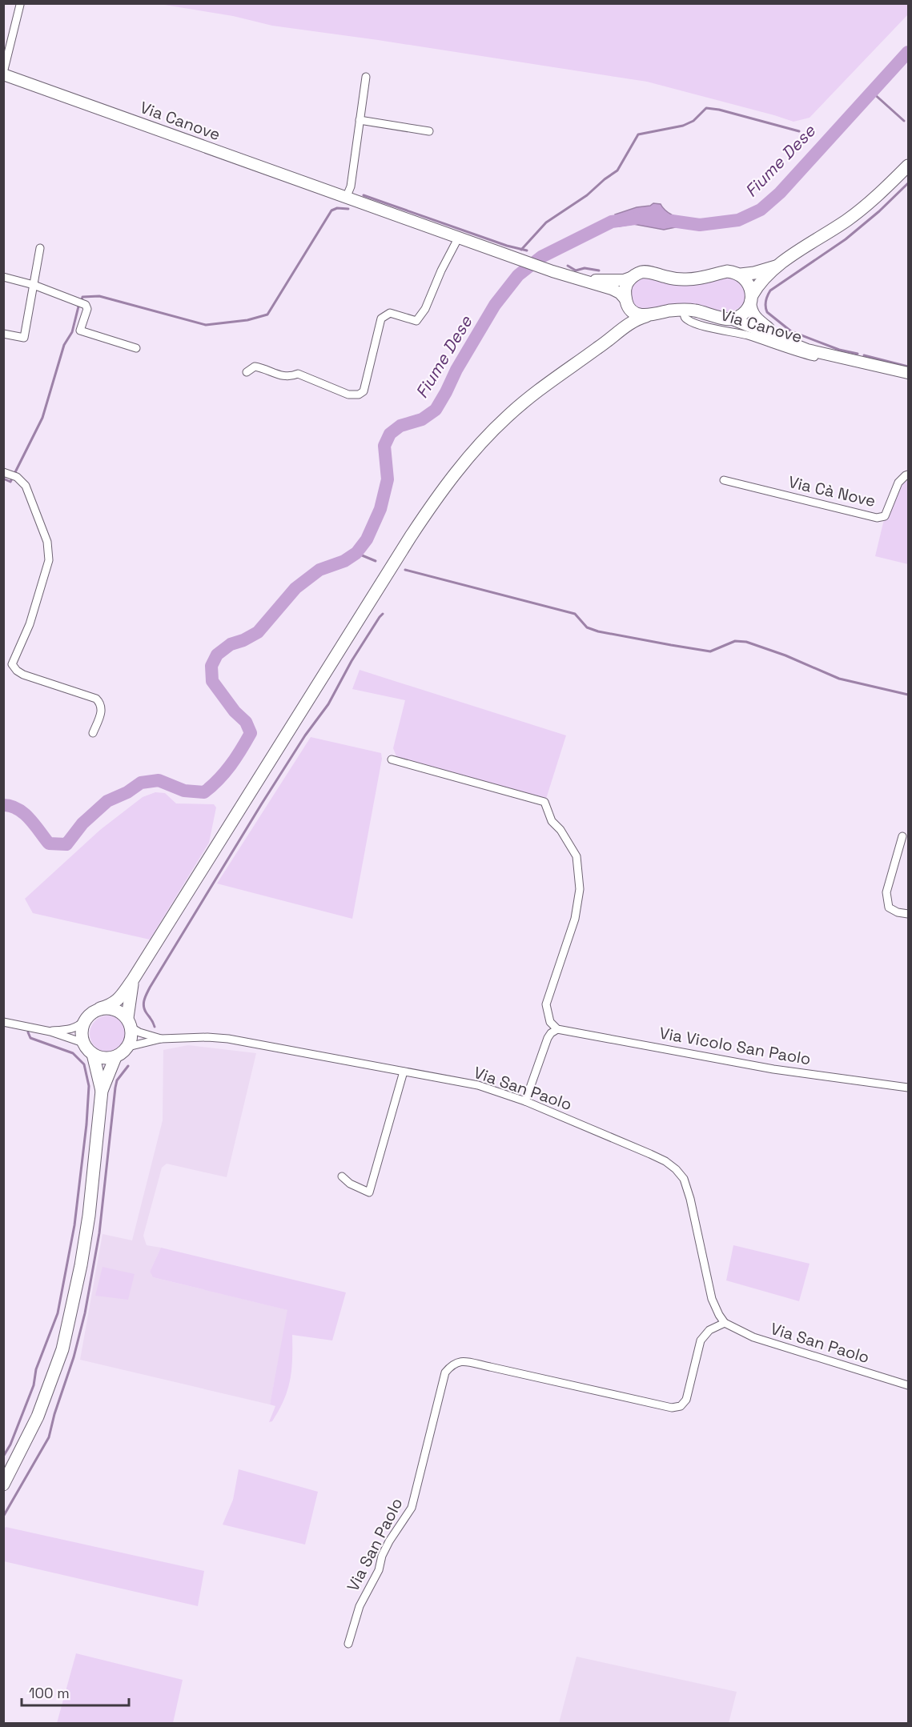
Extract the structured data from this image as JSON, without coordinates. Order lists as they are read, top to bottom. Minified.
{"streets":{"street":["Via Canove","Via Cà Nove","Via Vicolo San Paolo","Via San Paolo"]},"water":["Fiume Dese"],"scale_bar":"100 m"}
